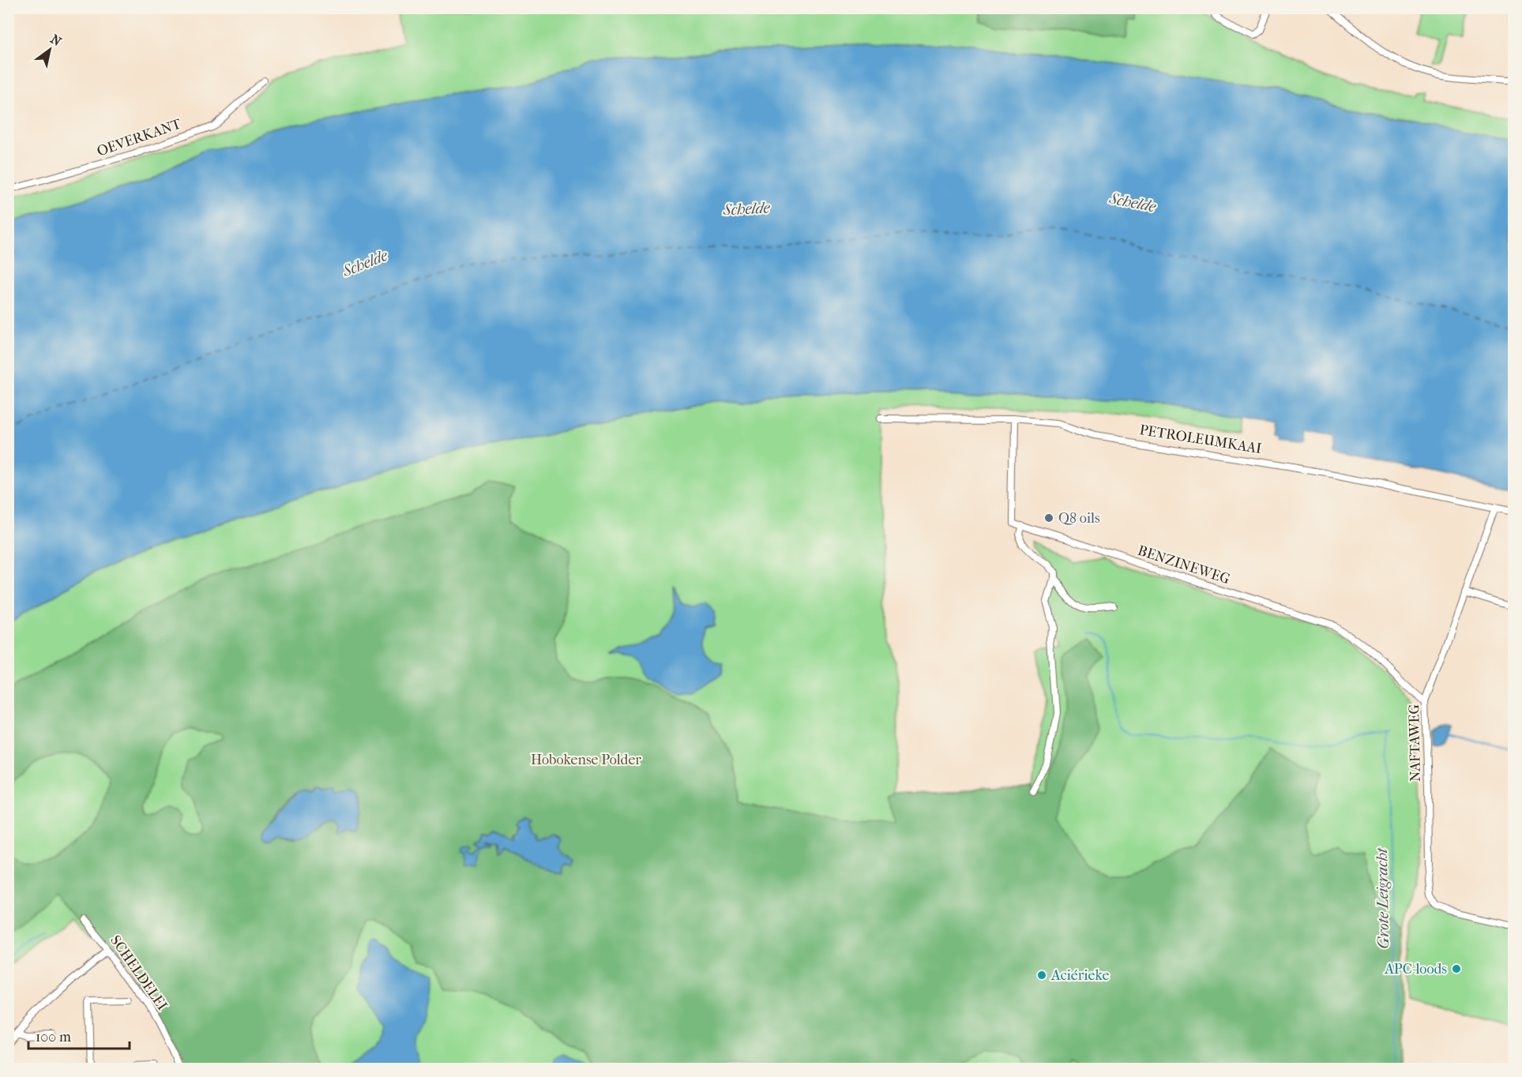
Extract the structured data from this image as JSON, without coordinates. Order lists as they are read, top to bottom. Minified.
{"streets":{"street":["OEVERKANT","PETROLEUMKAAI","BENZINEWEG","NAFTAWEG","SCHELDELEI"]},"crossings":[["PETROLEUMKAAI","NAFTAWEG"],["BENZINEWEG","NAFTAWEG"]],"water":["Schelde","Grote Leigracht"],"parks":["Hobokense Polder"],"places":["Q8 oils","APC-loods","Aciérieke"],"scale_bar":"100 m","north":"top right"}
